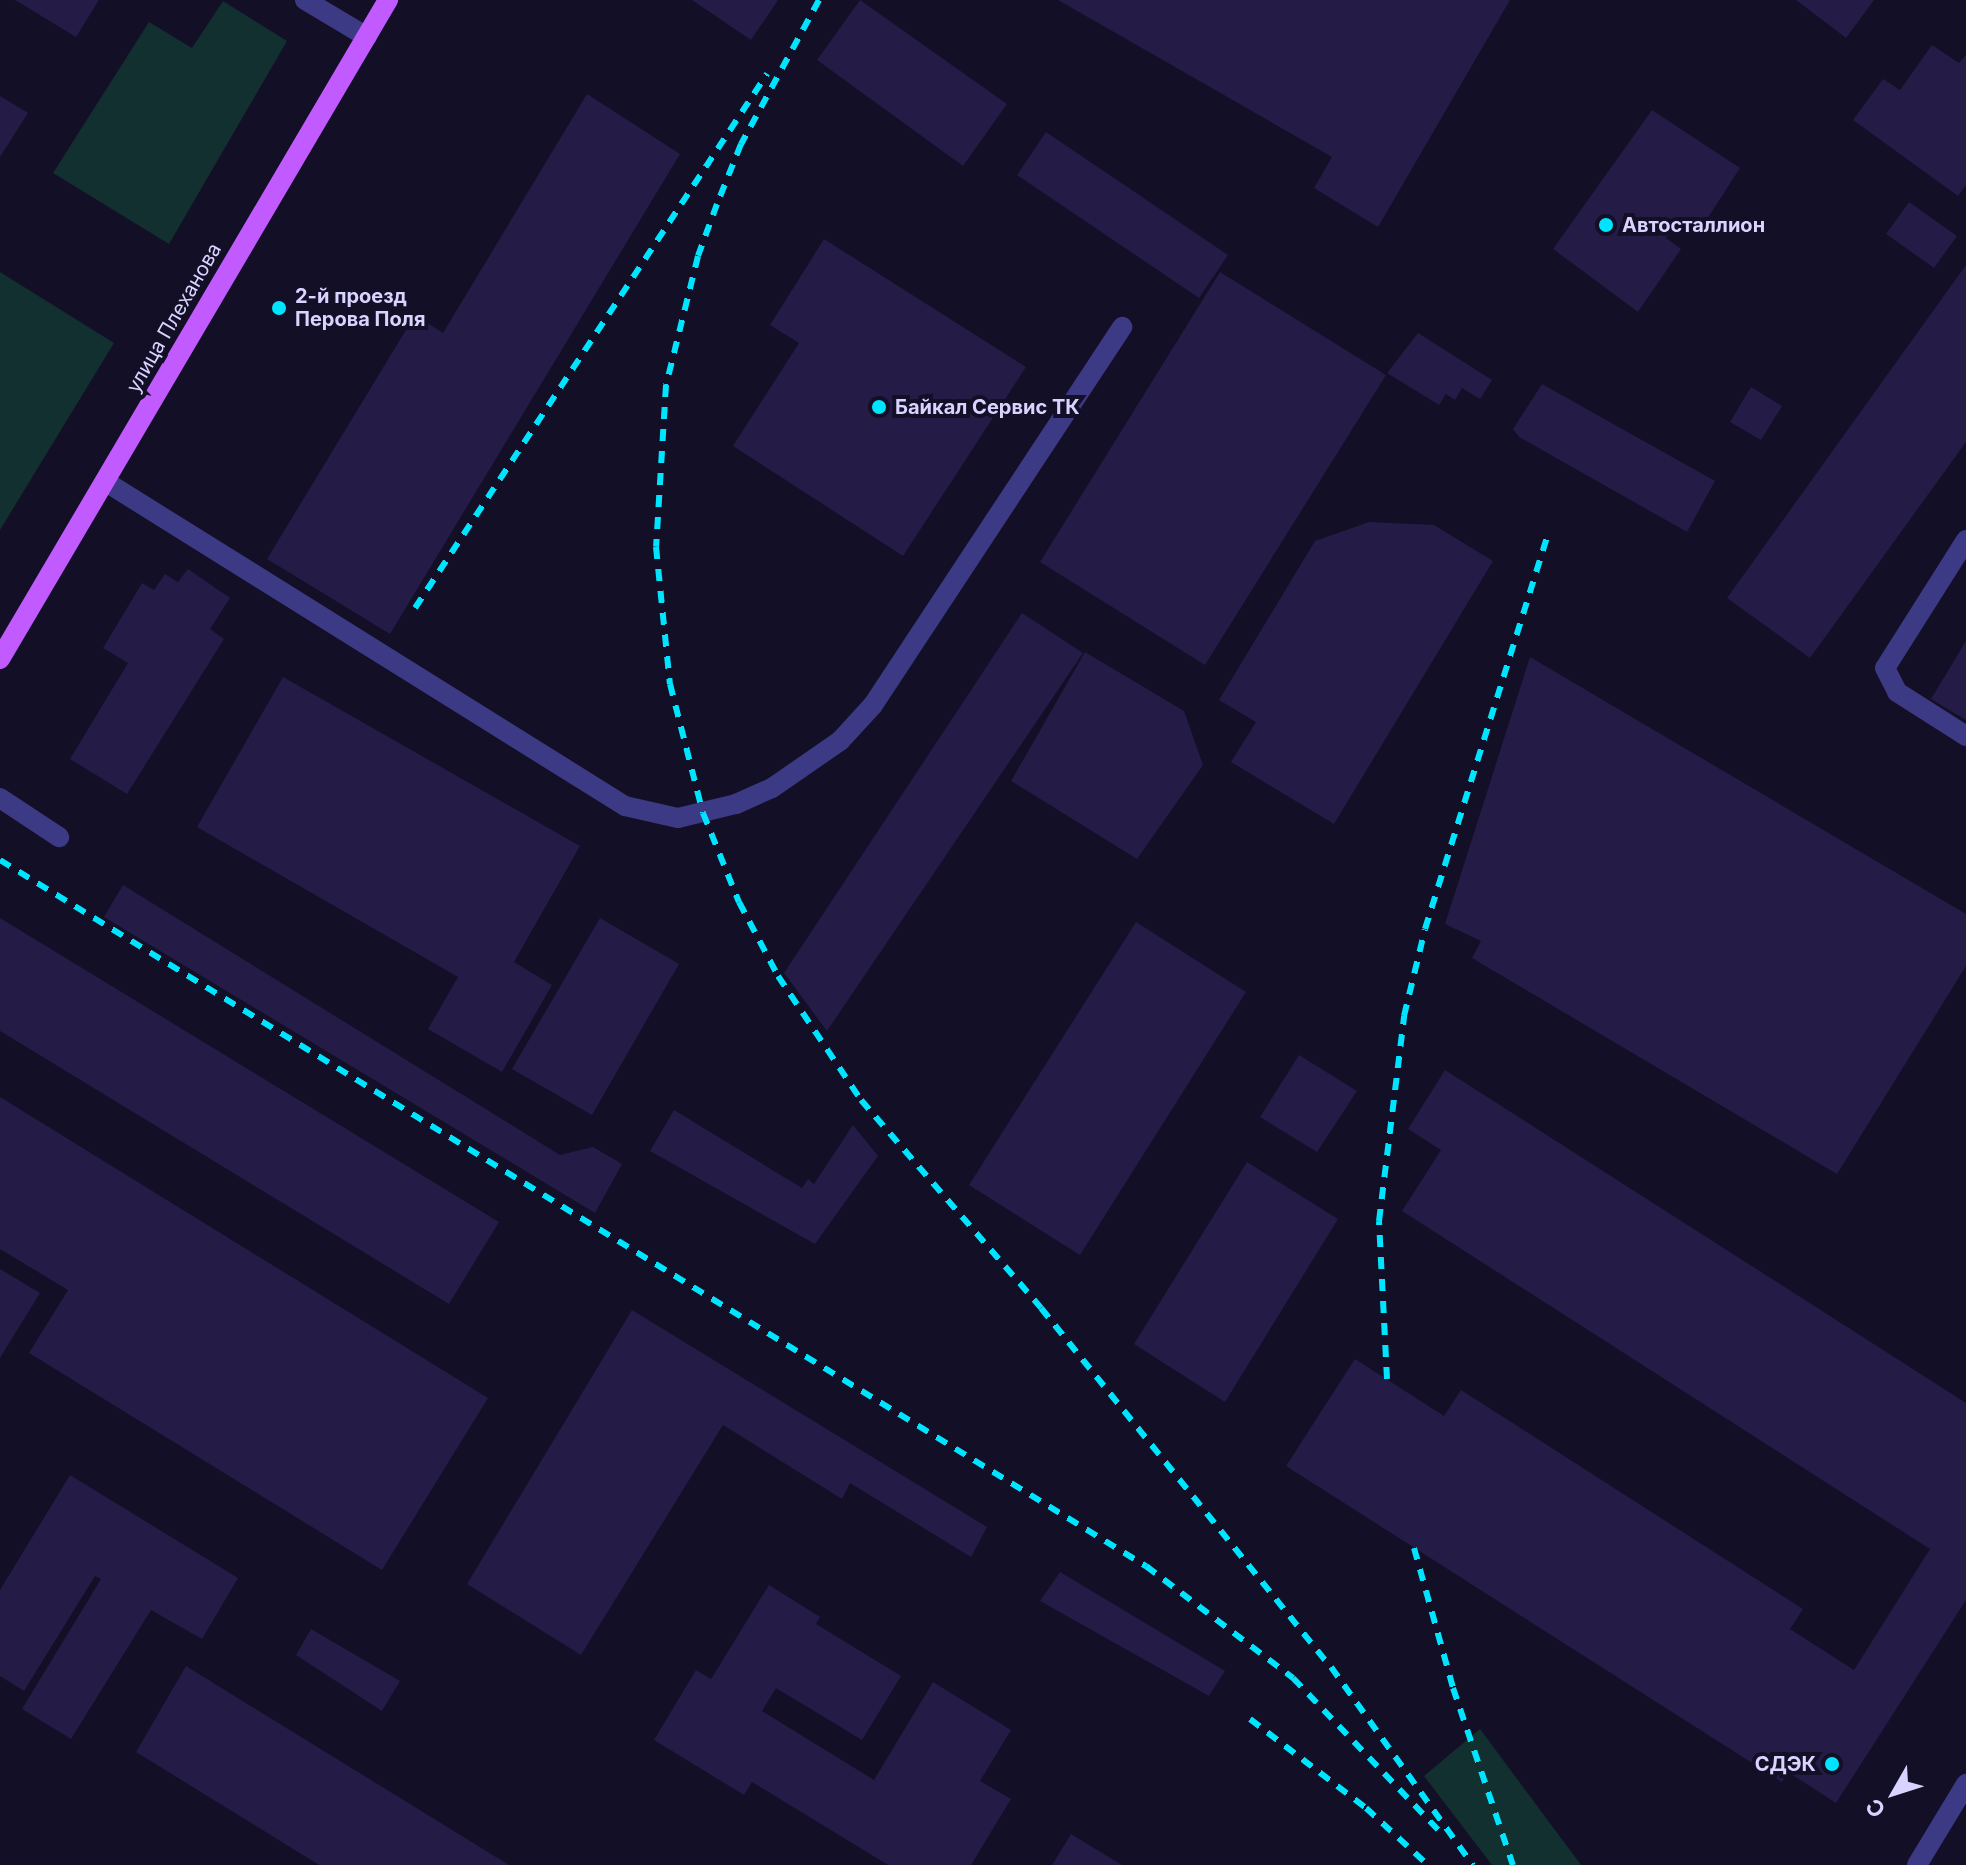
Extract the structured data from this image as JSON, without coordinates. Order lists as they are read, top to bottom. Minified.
{"streets":{"main road":["улица Плеханова"]},"places":["Автосталлион","2-й проезд Перова Поля","Байкал Сервис ТК","СДЭК"],"north":"bottom left"}
